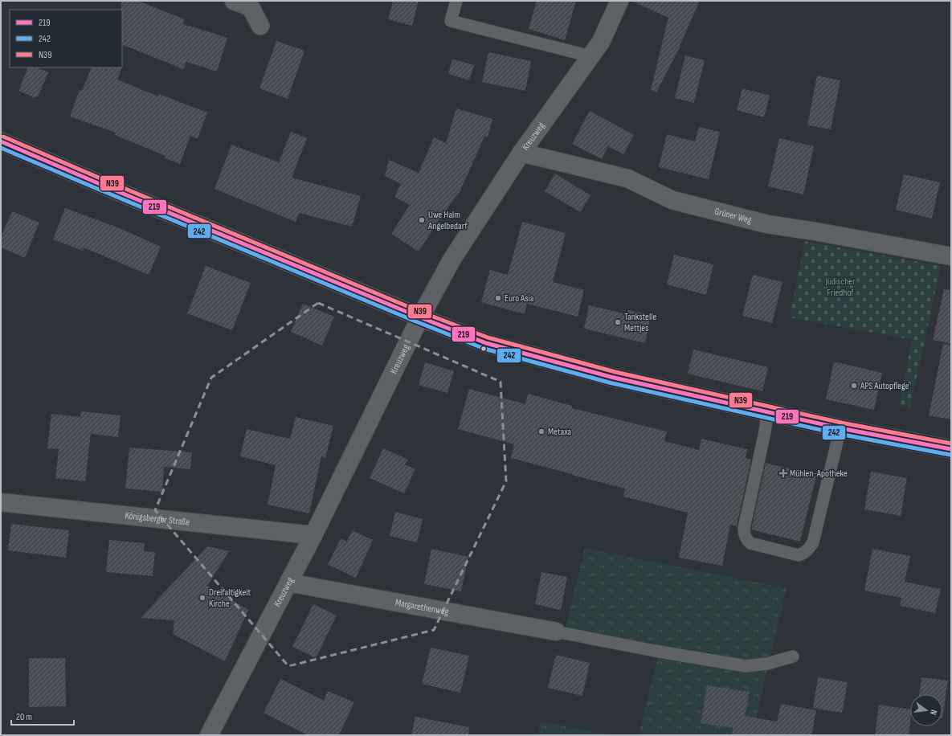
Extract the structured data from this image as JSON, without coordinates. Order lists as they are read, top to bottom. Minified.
{"streets":{"street":["Kreuzweg","Grüner Weg","Königsberger Straße","Margarethenweg"]},"crossings":[["Kreuzweg","Grüner Weg"],["Kreuzweg","Königsberger Straße"],["Kreuzweg","Margarethenweg"]],"parks":["Jüdischer Friedhof"],"places":{"other":["Uwe Halm Angelbedarf","Euro Asia","Tankstelle Mettjes","APS Autopflege","Metaxa","Dreifaltigkeit Kirche"],"health":["Mühlen-Apotheke"]},"lines":["transit line N39","transit line 219","transit line 242"],"legend":["219","242","N39"],"scale_bar":"20 m","north":"right"}
